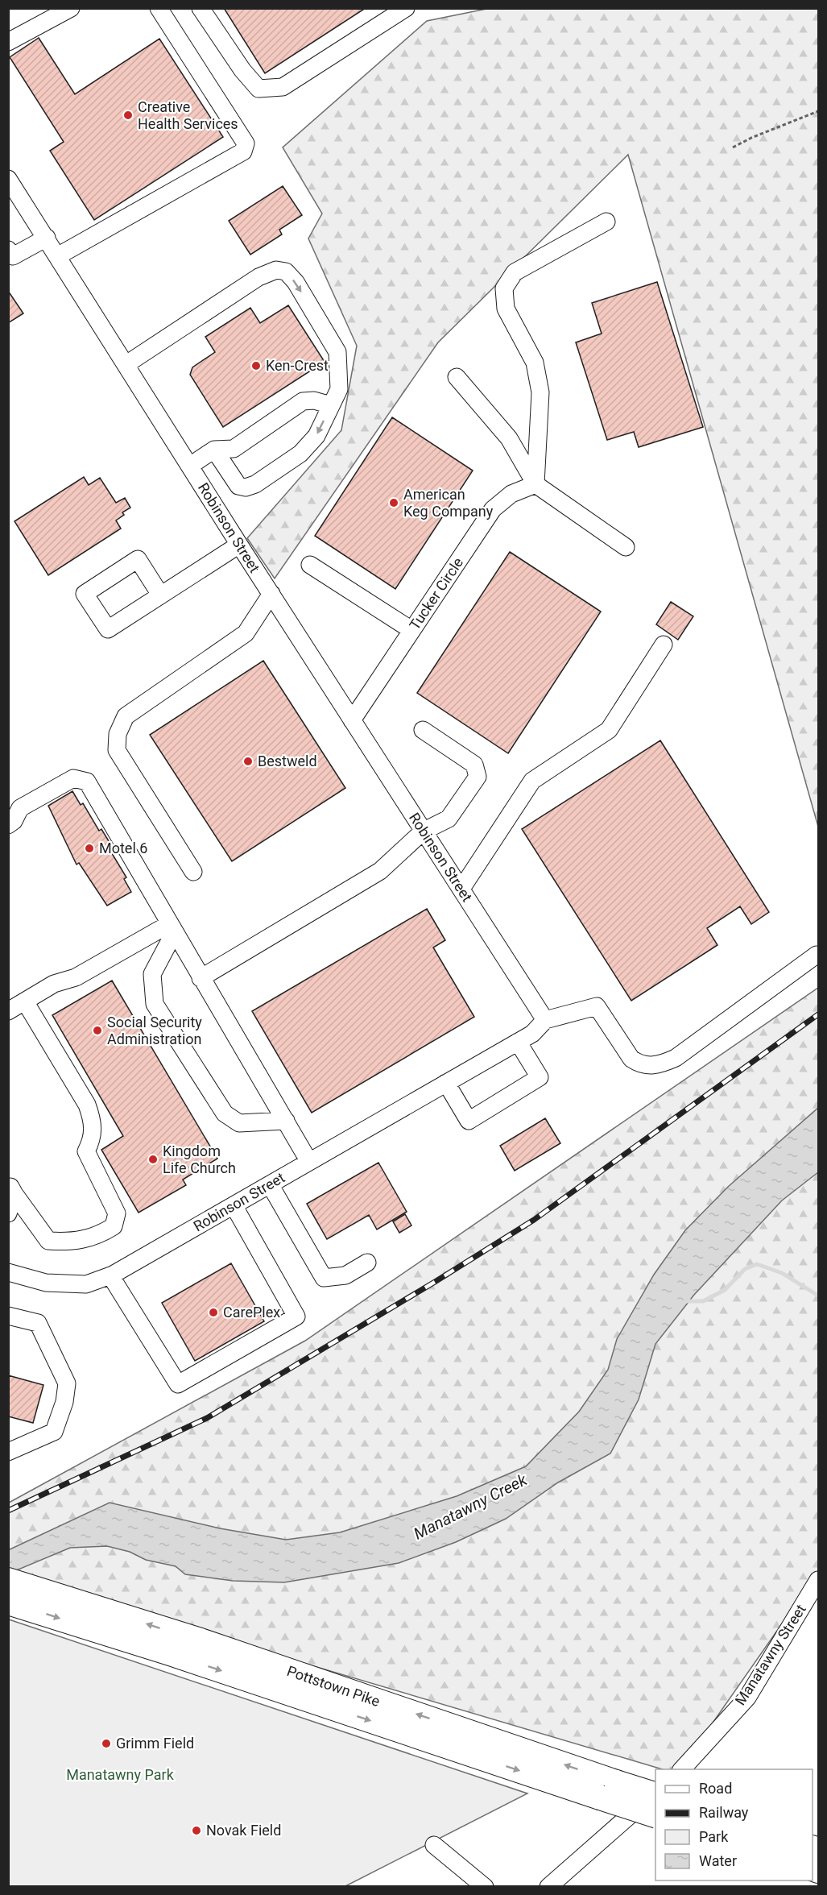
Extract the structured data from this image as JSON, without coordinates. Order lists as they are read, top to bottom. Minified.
{"streets":{"highway":["Pottstown Pike"],"street":["Robinson Street","Tucker Circle","Manatawny Street"]},"crossings":[["Robinson Street","Tucker Circle"]],"water":["Manatawny Creek"],"parks":["Manatawny Park"],"places":["Creative Health Services","Ken-Crest","American Keg Company","Bestweld","Motel 6","Social Security Administration","Kingdom Life Church","CarePlex","Grimm Field","Novak Field"],"legend":["Road","Railway","Park","Water"]}
